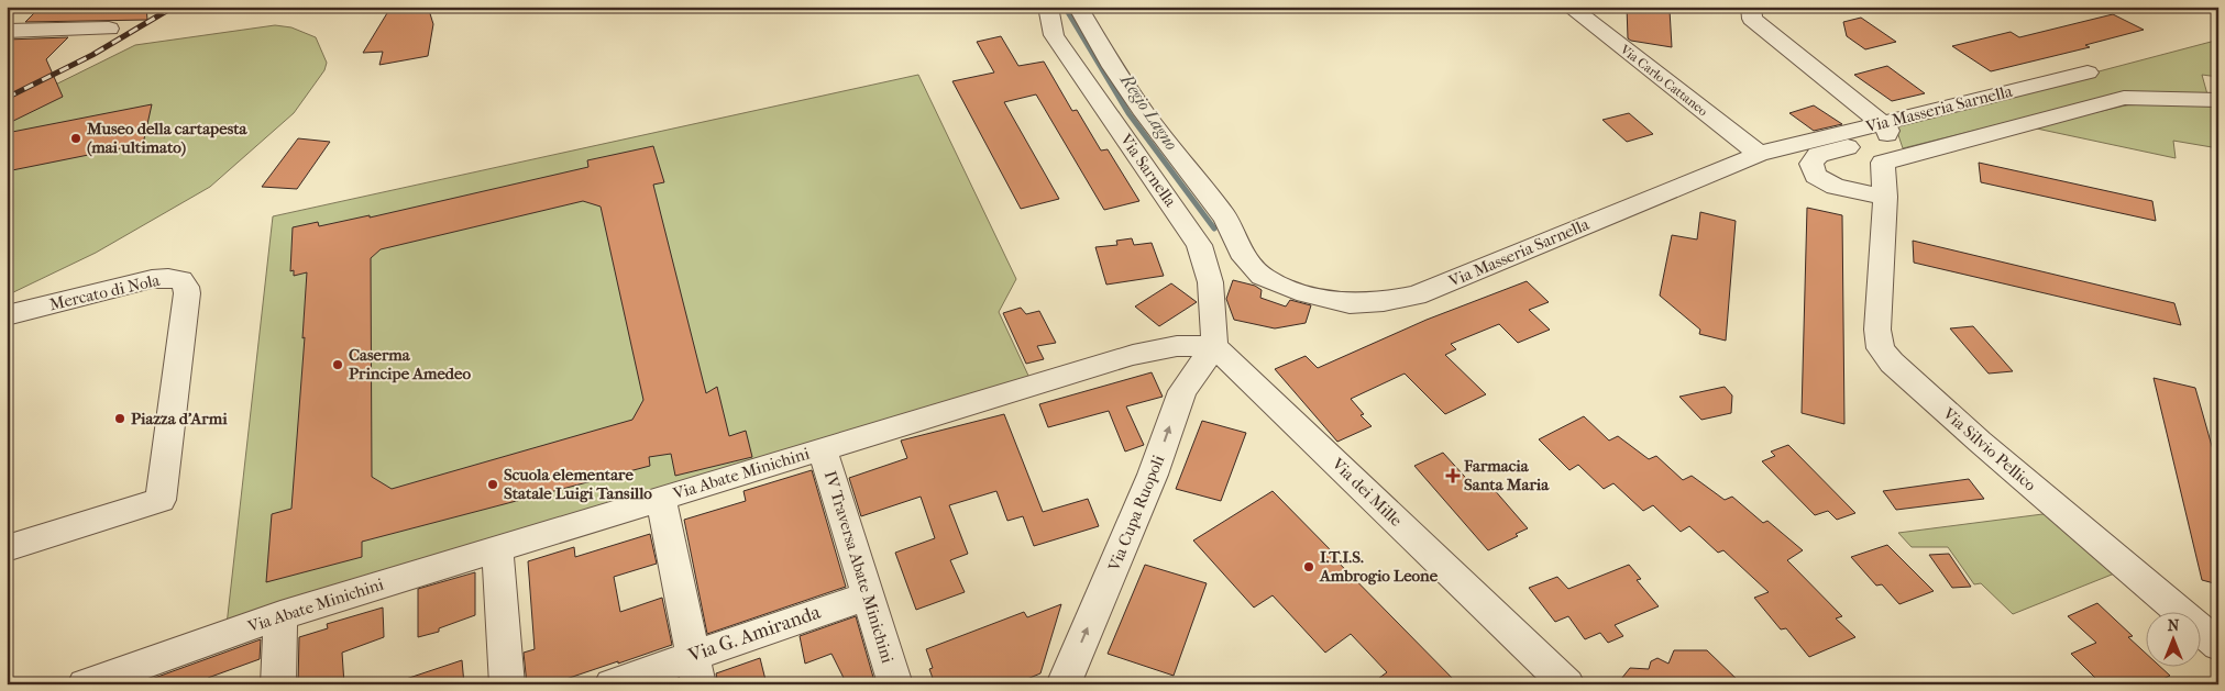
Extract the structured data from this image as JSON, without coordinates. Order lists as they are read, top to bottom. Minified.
{"streets":{"street":["Via Carlo Cattaneo","Via Masseria Sarnella","Via Sarnella","Mercato di Nola","Via Silvio Pellico","Via Abate Minichini","Via dei Mille","Via Cupa Ruopoli","IV Traversa Abate Minichini","Via G. Amiranda"]},"crossings":[["Via Carlo Cattaneo","Via Masseria Sarnella"],["Via Sarnella","Via Abate Minichini"],["Via Sarnella","Via dei Mille"],["Via Sarnella","Via Cupa Ruopoli"],["Via Abate Minichini","Via dei Mille"],["Via Abate Minichini","Via Cupa Ruopoli"],["Via Abate Minichini","IV Traversa Abate Minichini"],["Via dei Mille","Via Cupa Ruopoli"],["IV Traversa Abate Minichini","Via G. Amiranda"]],"one_way":["Via Cupa Ruopoli"],"water":["Regio Lagno"],"places":{"other":["Museo della cartapesta (mai ultimato)","Caserma Principe Amedeo","Piazza d'Armi","Scuola elementare Statale Luigi Tansillo","I.T.I.S. Ambrogio Leone"],"health":["Farmacia Santa Maria"]},"north":"top"}
